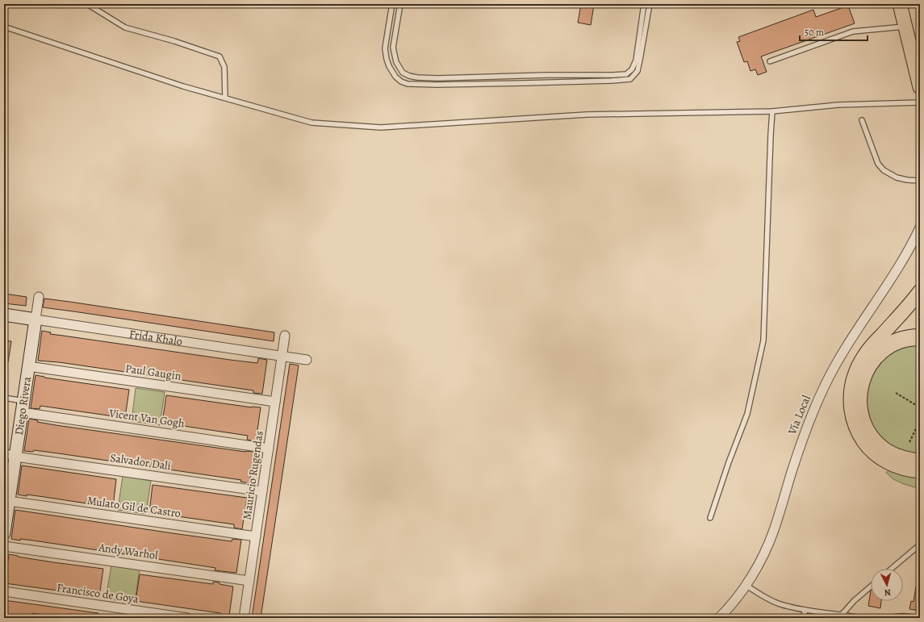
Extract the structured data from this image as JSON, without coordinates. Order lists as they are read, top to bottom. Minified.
{"streets":{"street":["Frida Khalo","Paul Gaugin","Diego Rivera","Vía Local","Vicent Van Gogh","Salvador Dalí","Mauricio Rugendas","Mulato Gil de Castro","Andy Warhol","Francisco de Goya"]},"crossings":[["Frida Khalo","Diego Rivera"],["Frida Khalo","Mauricio Rugendas"],["Paul Gaugin","Diego Rivera"],["Paul Gaugin","Mauricio Rugendas"],["Diego Rivera","Vicent Van Gogh"],["Diego Rivera","Salvador Dalí"],["Diego Rivera","Mulato Gil de Castro"],["Vicent Van Gogh","Mauricio Rugendas"],["Salvador Dalí","Mauricio Rugendas"],["Mauricio Rugendas","Mulato Gil de Castro"],["Mauricio Rugendas","Andy Warhol"]],"scale_bar":"50 m","north":"bottom"}
